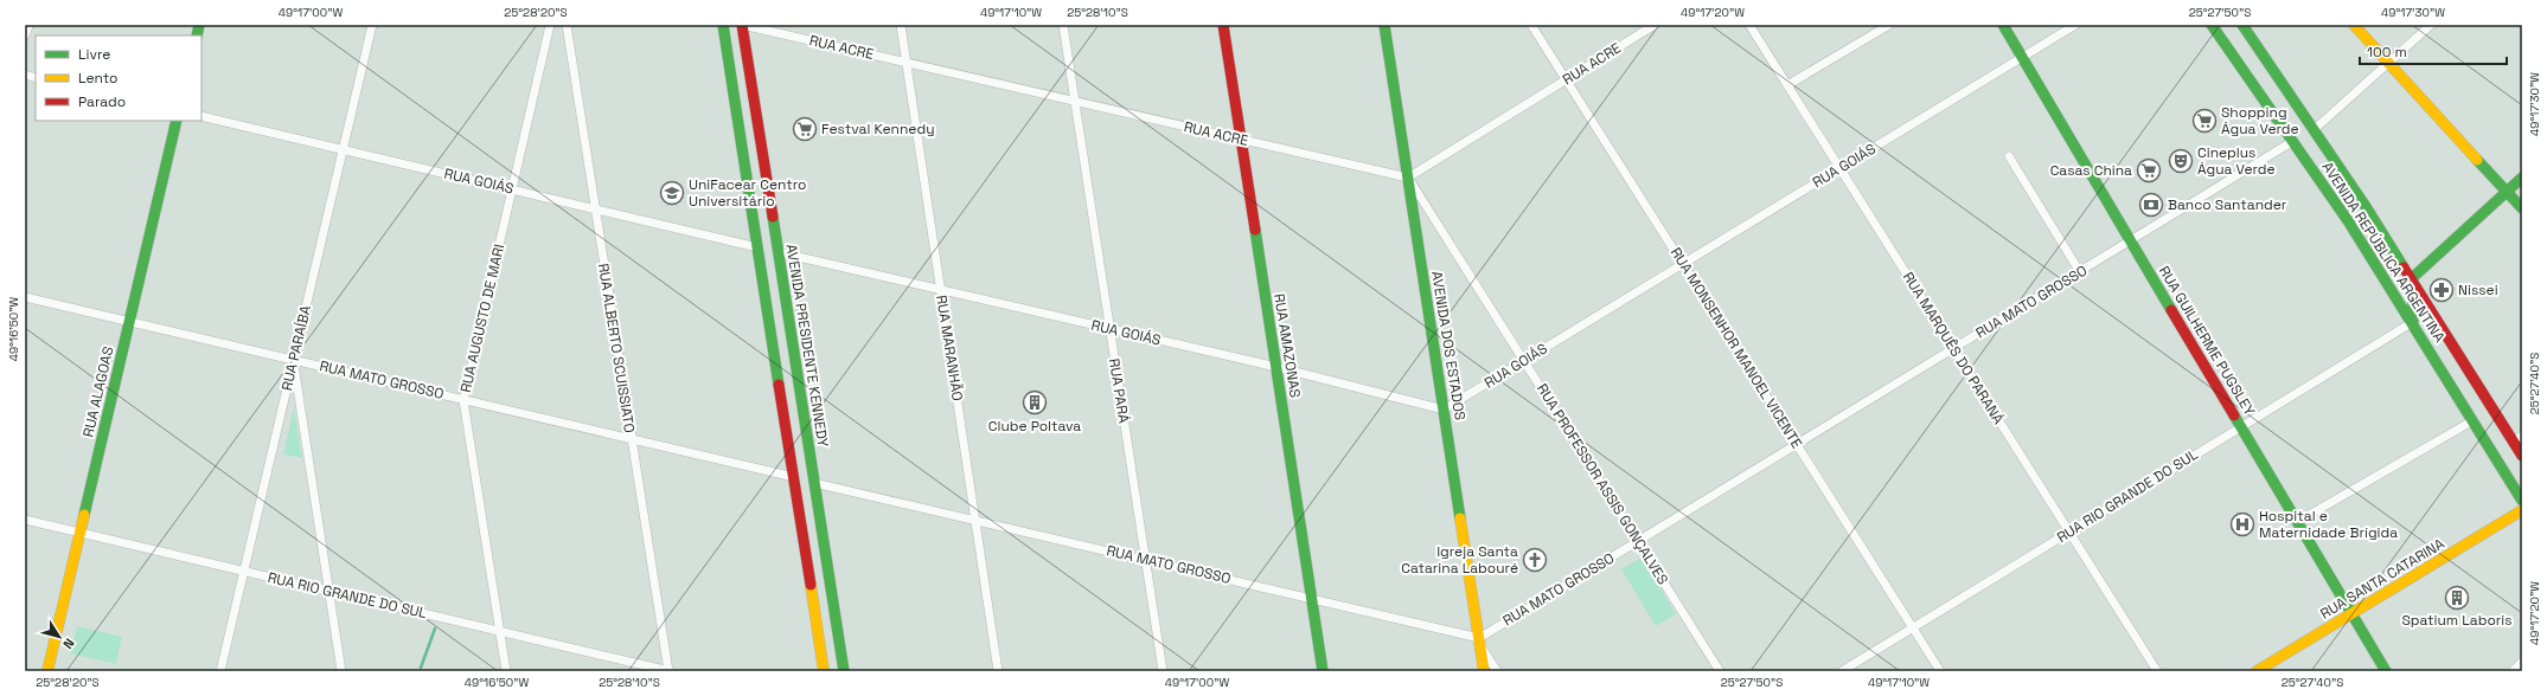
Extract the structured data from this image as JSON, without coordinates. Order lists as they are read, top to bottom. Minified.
{"streets":{"street":["RUA ACRE","RUA GOIÁS","AVENIDA REPÚBLICA ARGENTINA","RUA MATO GROSSO","RUA AUGUSTO DE MARI","RUA GUILHERME PUGSLEY","AVENIDA PRESIDENTE KENNEDY","RUA AMAZONAS","AVENIDA DOS ESTADOS","RUA PARAÍBA","RUA ALBERTO SCUISSIATO","RUA MARANHÃO","RUA MONSENHOR MANOEL VICENTE","RUA MARQUÊS DO PARANÁ","RUA PARÁ","RUA ALAGOAS","RUA PROFESSOR ASSIS GONÇALVES","RUA RIO GRANDE DO SUL","RUA SANTA CATARINA"]},"crossings":[["RUA ACRE","AVENIDA PRESIDENTE KENNEDY"],["RUA ACRE","RUA AMAZONAS"],["RUA ACRE","AVENIDA DOS ESTADOS"],["RUA ACRE","RUA MARANHÃO"],["RUA ACRE","RUA MONSENHOR MANOEL VICENTE"],["RUA ACRE","RUA PARÁ"],["RUA ACRE","RUA PROFESSOR ASSIS GONÇALVES"],["RUA GOIÁS","RUA AUGUSTO DE MARI"],["RUA GOIÁS","RUA GUILHERME PUGSLEY"],["RUA GOIÁS","AVENIDA PRESIDENTE KENNEDY"],["RUA GOIÁS","RUA AMAZONAS"],["RUA GOIÁS","AVENIDA DOS ESTADOS"],["RUA GOIÁS","RUA PARAÍBA"],["RUA GOIÁS","RUA ALBERTO SCUISSIATO"],["RUA GOIÁS","RUA MARANHÃO"],["RUA GOIÁS","RUA MONSENHOR MANOEL VICENTE"],["RUA GOIÁS","RUA MARQUÊS DO PARANÁ"],["RUA GOIÁS","RUA PARÁ"],["RUA GOIÁS","RUA PROFESSOR ASSIS GONÇALVES"],["AVENIDA REPÚBLICA ARGENTINA","RUA MATO GROSSO"],["AVENIDA REPÚBLICA ARGENTINA","RUA RIO GRANDE DO SUL"],["RUA MATO GROSSO","RUA AUGUSTO DE MARI"],["RUA MATO GROSSO","RUA GUILHERME PUGSLEY"],["RUA MATO GROSSO","AVENIDA PRESIDENTE KENNEDY"],["RUA MATO GROSSO","RUA AMAZONAS"],["RUA MATO GROSSO","AVENIDA DOS ESTADOS"],["RUA MATO GROSSO","RUA PARAÍBA"],["RUA MATO GROSSO","RUA ALBERTO SCUISSIATO"],["RUA MATO GROSSO","RUA MARANHÃO"],["RUA MATO GROSSO","RUA MONSENHOR MANOEL VICENTE"],["RUA MATO GROSSO","RUA MARQUÊS DO PARANÁ"],["RUA MATO GROSSO","RUA PARÁ"],["RUA MATO GROSSO","RUA ALAGOAS"],["RUA MATO GROSSO","RUA PROFESSOR ASSIS GONÇALVES"],["RUA AUGUSTO DE MARI","RUA RIO GRANDE DO SUL"],["RUA GUILHERME PUGSLEY","RUA RIO GRANDE DO SUL"],["RUA GUILHERME PUGSLEY","RUA SANTA CATARINA"],["AVENIDA DOS ESTADOS","RUA PROFESSOR ASSIS GONÇALVES"],["RUA PARAÍBA","RUA RIO GRANDE DO SUL"],["RUA ALBERTO SCUISSIATO","RUA RIO GRANDE DO SUL"],["RUA MONSENHOR MANOEL VICENTE","RUA RIO GRANDE DO SUL"],["RUA MARQUÊS DO PARANÁ","RUA RIO GRANDE DO SUL"],["RUA ALAGOAS","RUA RIO GRANDE DO SUL"]],"places":{"supermarket":["Shopping Água Verde","Festval Kennedy","Casas China"],"theatre":["Cineplus Água Verde"],"school or university":["UniFacear Centro Universitário"],"bank":["Banco Santander"],"pharmacy":["Nissei"],"building":["Clube Poltava","Spatium Laboris"],"hospital":["Hospital e Maternidade Brígida"],"church":["Igreja Santa Catarina Labouré"]},"legend":["Livre","Lento","Parado"],"scale_bar":"100 m","north":"bottom right","coordinates":["49°17'00\"W","25°28'20\"S","49°17'10\"W","25°28'10\"S","49°17'20\"W","25°27'50\"S","49°17'30\"W","49°16'50\"W","25°27'40\"S"]}
